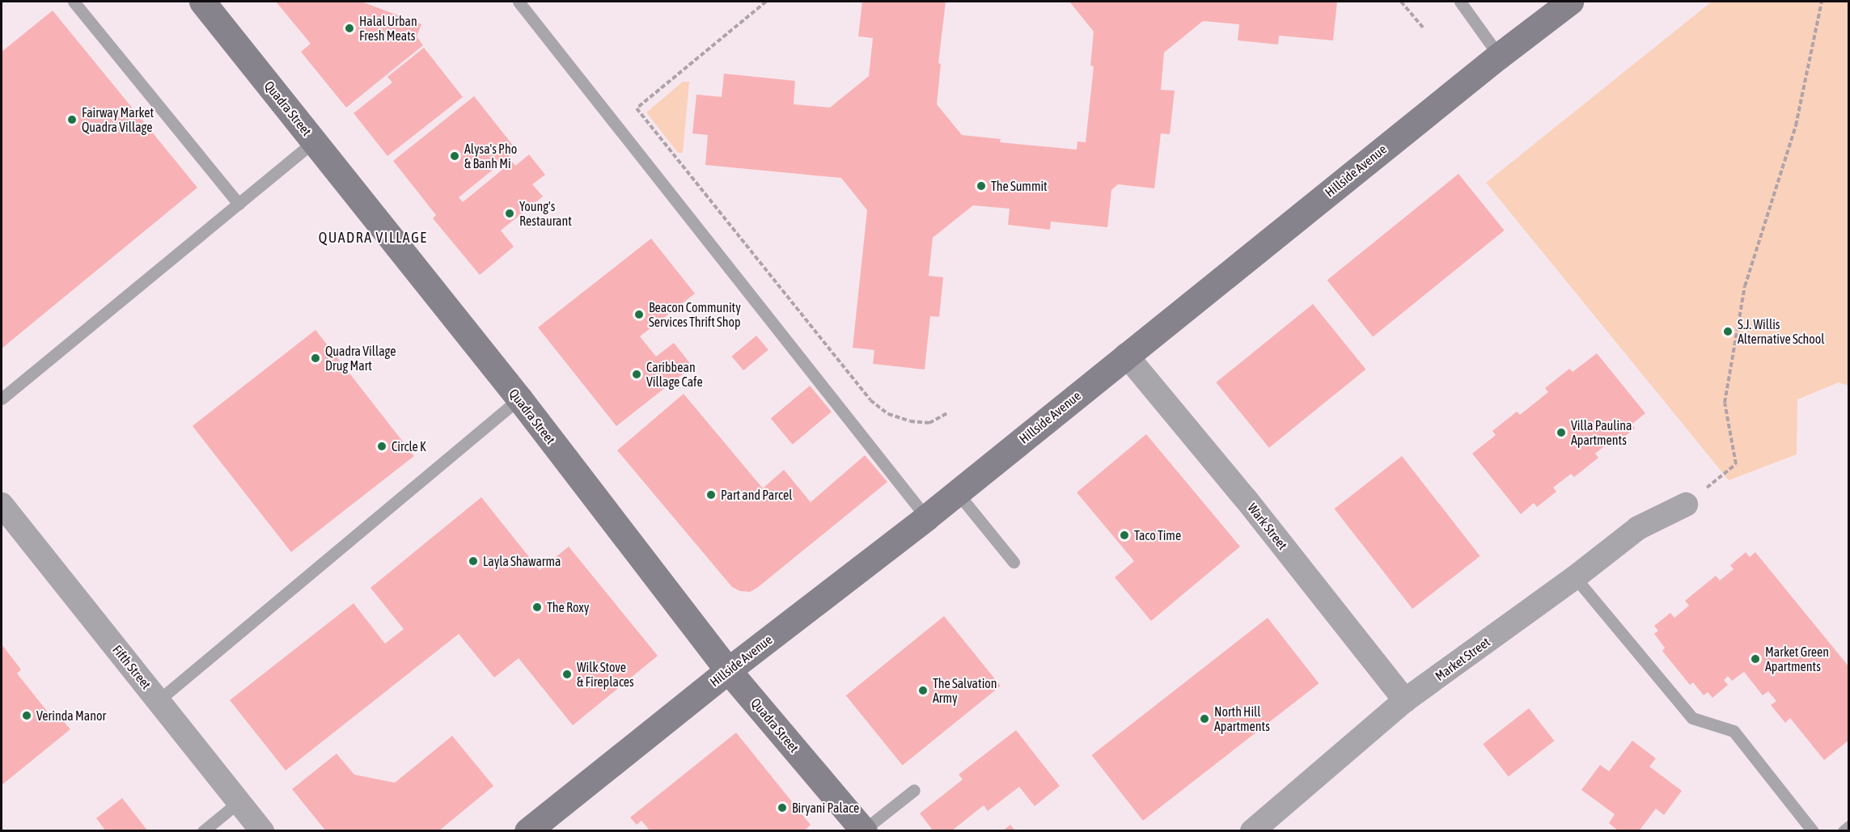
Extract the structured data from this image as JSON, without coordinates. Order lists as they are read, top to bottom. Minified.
{"streets":{"main road":["Quadra Street","Hillside Avenue"],"street":["Wark Street","Market Street","Fifth Street"]},"crossings":[["Quadra Street","Hillside Avenue"],["Hillside Avenue","Wark Street"],["Wark Street","Market Street"]],"districts":["QUADRA VILLAGE"],"places":["Halal Urban Fresh Meats","Fairway Market Quadra Village","Alysa's Pho & Banh Mi","The Summit","Young's Restaurant","Beacon Community Services Thrift Shop","S.J. Willis Alternative School","Quadra Village Drug Mart","Caribbean Village Cafe","Villa Paulina Apartments","Circle K","Part and Parcel","Taco Time","Layla Shawarma","The Roxy","Market Green Apartments","Wilk Stove & Fireplaces","The Salvation Army","Verinda Manor","North Hill Apartments","Biryani Palace"]}
